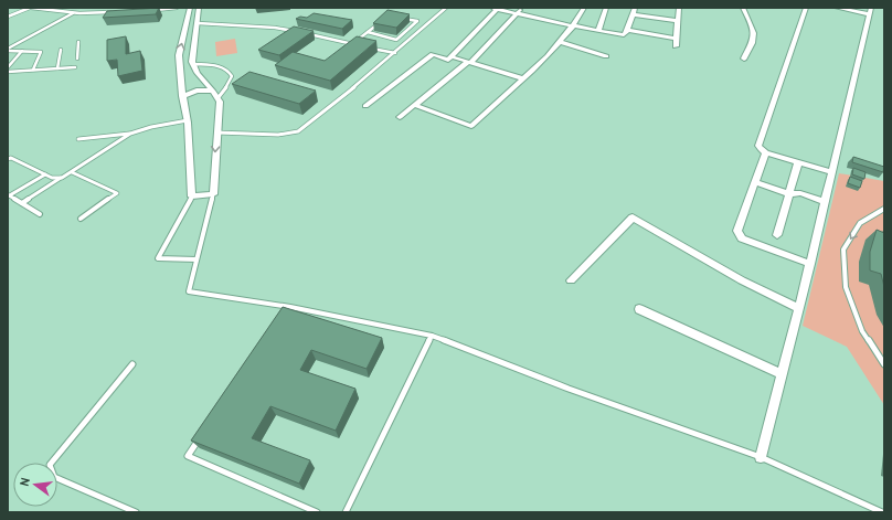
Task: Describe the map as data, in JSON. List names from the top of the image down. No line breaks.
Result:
{"north":"left"}
